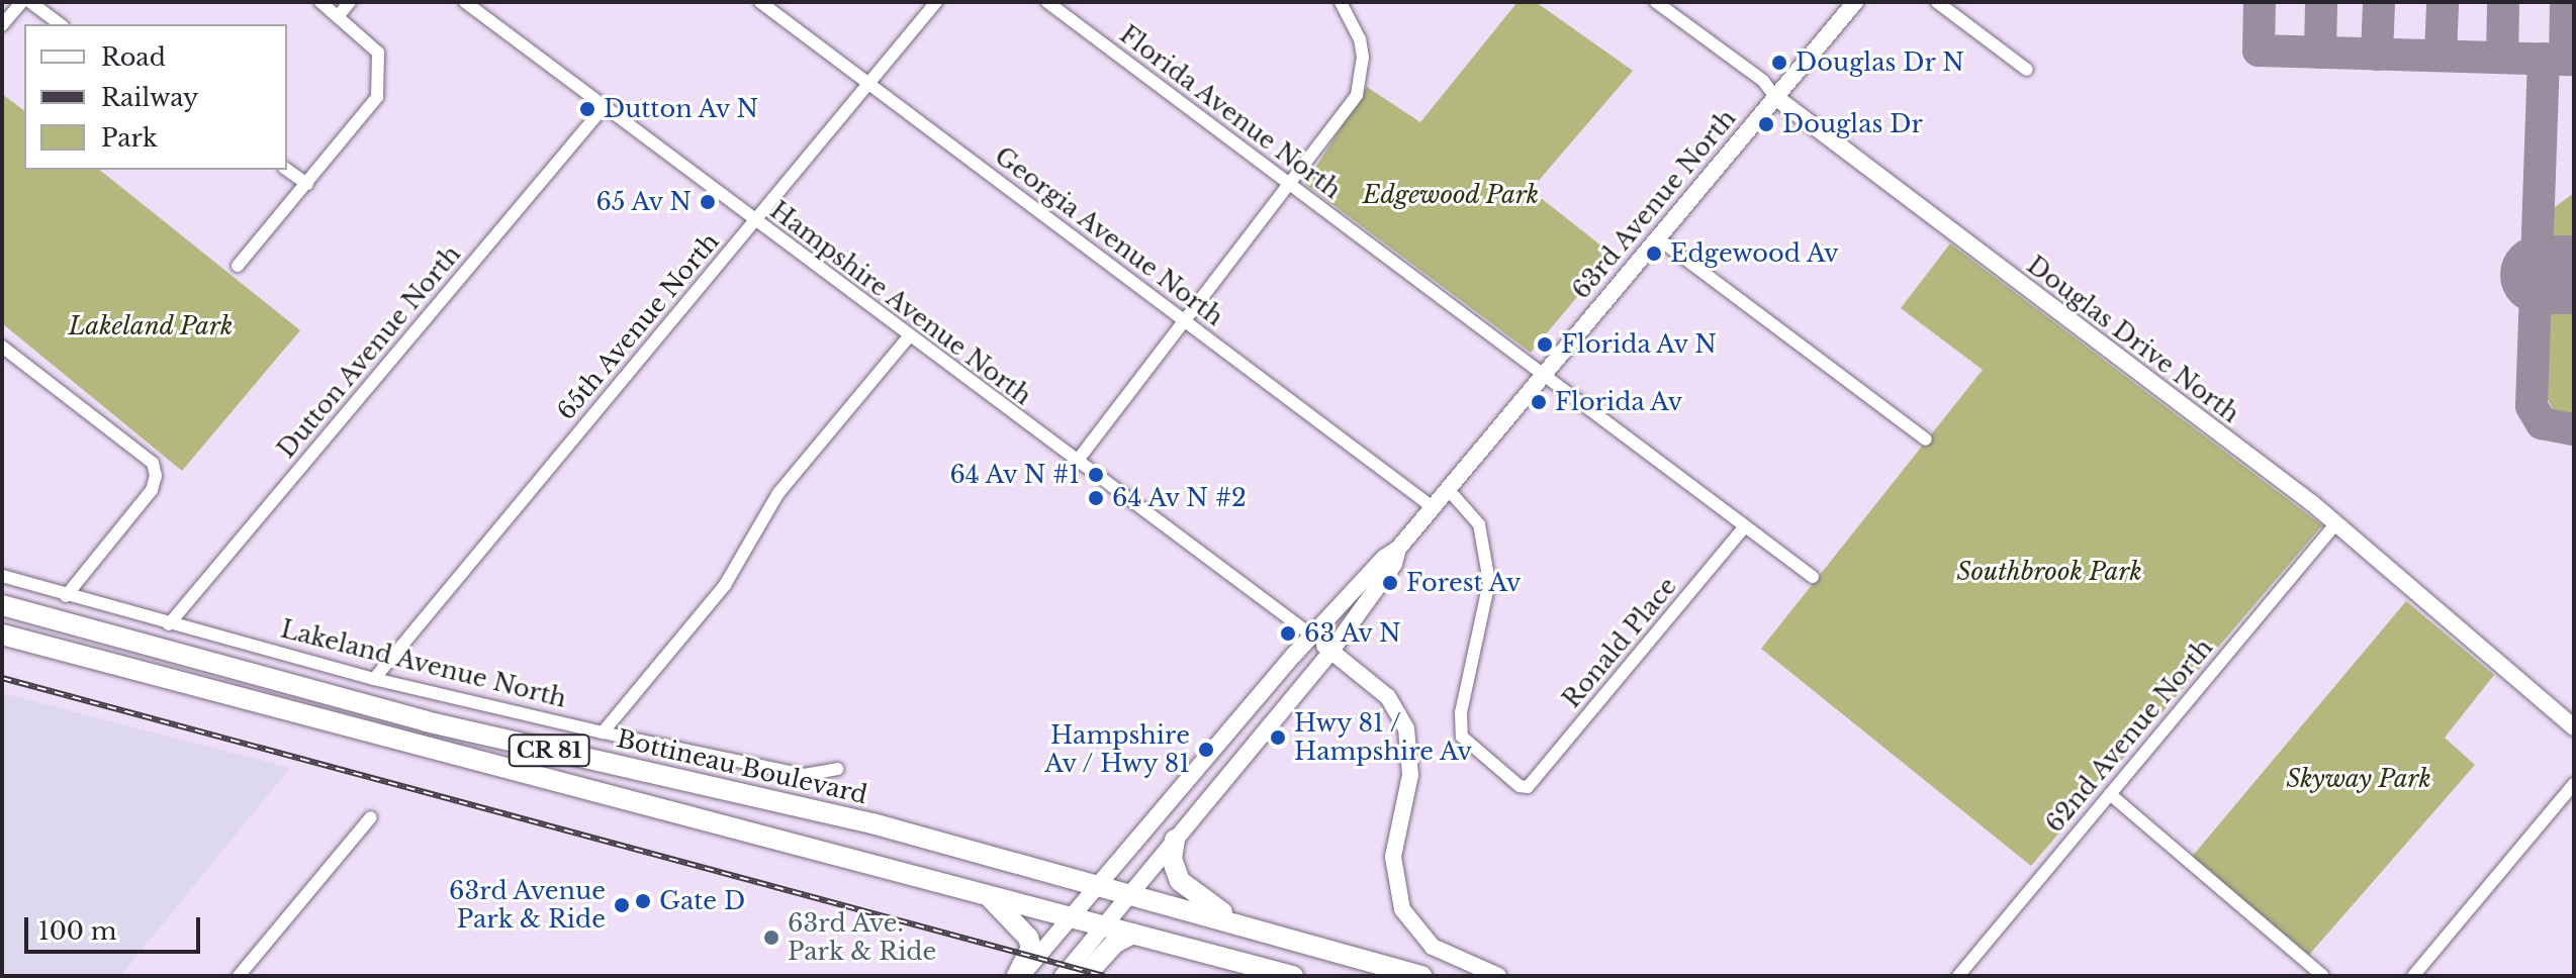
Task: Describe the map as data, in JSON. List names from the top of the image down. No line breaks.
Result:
{"streets":{"highway":["CR 81","Bottineau Boulevard"],"street":["Florida Avenue North","63rd Avenue North","Georgia Avenue North","Hampshire Avenue North","65th Avenue North","Douglas Drive North","Dutton Avenue North","Ronald Place","Lakeland Avenue North","62nd Avenue North"]},"crossings":[["Florida Avenue North","63rd Avenue North"],["Florida Avenue North","Ronald Place"],["63rd Avenue North","Georgia Avenue North"],["63rd Avenue North","Hampshire Avenue North"],["63rd Avenue North","Douglas Drive North"],["63rd Avenue North","Ronald Place"],["63rd Avenue North","CR 81"],["63rd Avenue North","Bottineau Boulevard"],["Georgia Avenue North","65th Avenue North"],["Hampshire Avenue North","65th Avenue North"],["Hampshire Avenue North","Dutton Avenue North"],["65th Avenue North","Lakeland Avenue North"],["Douglas Drive North","62nd Avenue North"],["Dutton Avenue North","Lakeland Avenue North"]],"parks":["Edgewood Park","Lakeland Park","Southbrook Park","Skyway Park"],"places":["Douglas Dr N","Dutton Av N","Douglas Dr","65 Av N","Edgewood Av","Florida Av N","Florida Av","64 Av N #1","64 Av N #2","Forest Av","63 Av N","Hwy 81 / Hampshire Av","Hampshire Av / Hwy 81","Gate D","63rd Avenue Park & Ride","63rd Ave. Park & Ride"],"legend":["Road","Railway","Park"],"scale_bar":"100 m"}
